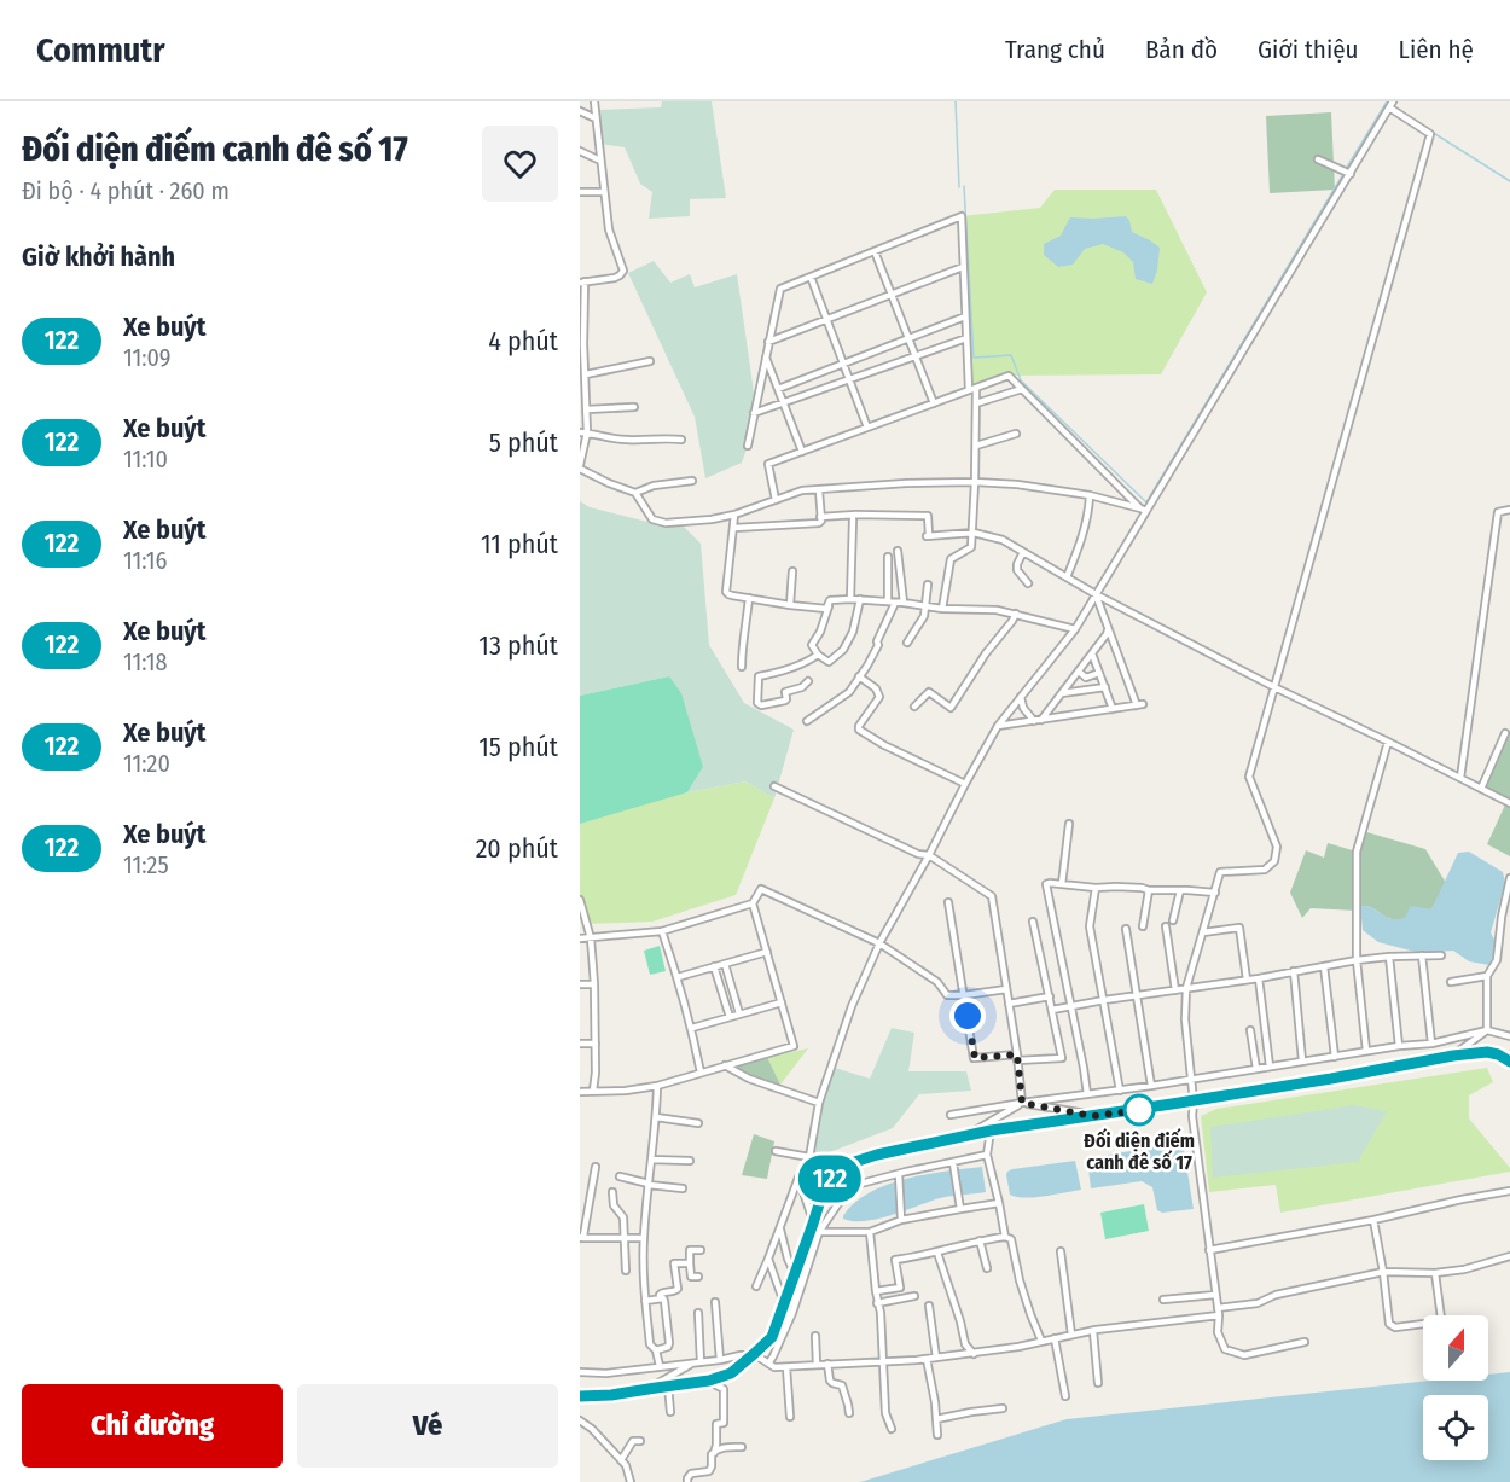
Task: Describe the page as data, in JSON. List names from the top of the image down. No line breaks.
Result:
{"places":["Đối diện điếm canh đê số 17"],"lines":["bus line 122"],"north":"top","page":{"header":"Commutr","nav":["Trang chủ","Bản đồ","Giới thiệu","Liên hệ"],"heading":[["Đối diện điếm canh đê số 17","Đi bộ · 4 phút · 260 m"],"Giờ khởi hành"],"on_map":"122","list":[{"mark":"122","name":"Xe buýt","note":"11:09","value":"4 phút"},{"mark":"122","name":"Xe buýt","note":"11:10","value":"5 phút"},{"mark":"122","name":"Xe buýt","note":"11:16","value":"11 phút"},{"mark":"122","name":"Xe buýt","note":"11:18","value":"13 phút"},{"mark":"122","name":"Xe buýt","note":"11:20","value":"15 phút"},{"mark":"122","name":"Xe buýt","note":"11:25","value":"20 phút"}],"buttons":["Chỉ đường","Vé"]}}
